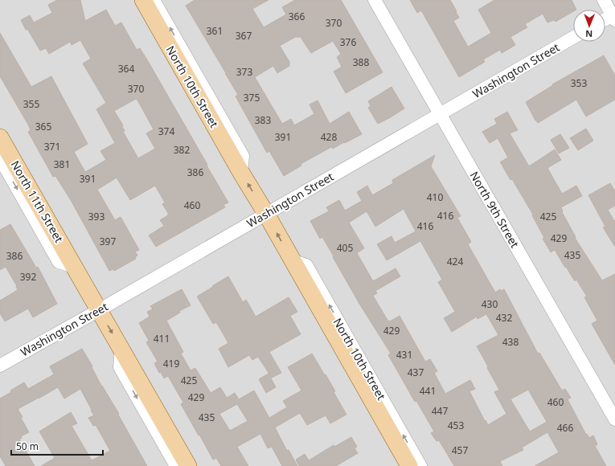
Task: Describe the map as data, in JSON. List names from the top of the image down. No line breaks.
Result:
{"streets":{"main road":["North 10th Street","North 11th Street"],"street":["Washington Street","North 9th Street"]},"crossings":[["Washington Street","North 10th Street"],["Washington Street","North 11th Street"],["Washington Street","North 9th Street"]],"house_numbers":["366","370","361","367","376","388","364","373","353","370","375","355","383","365","374","391","428","371","382","381","386","391","410","460","416","393","425","416","429","397","405","435","386","424","392","430","432","429","411","438","431","419","437","425","441","429","460","447","435","453","466","457"],"scale_bar":"50 m","north":"bottom"}
